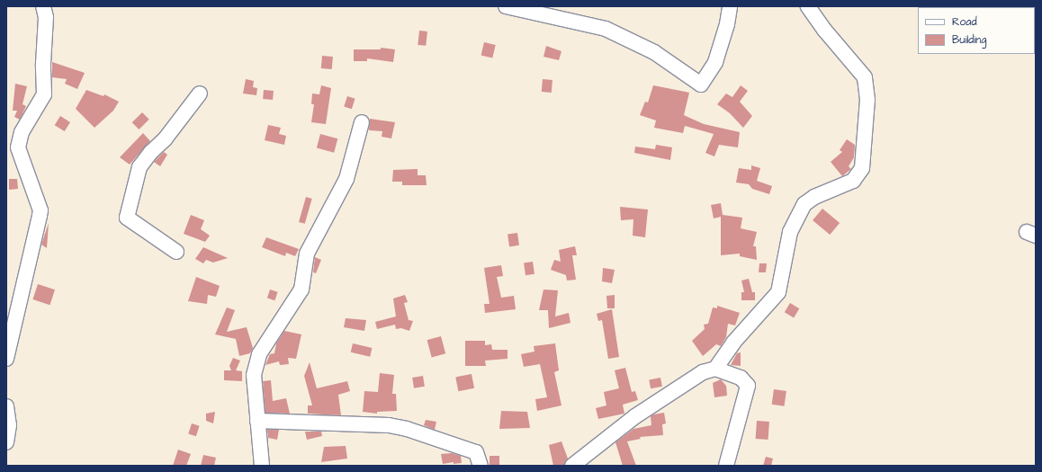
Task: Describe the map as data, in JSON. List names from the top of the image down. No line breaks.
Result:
{"legend":["Road","Building"]}
